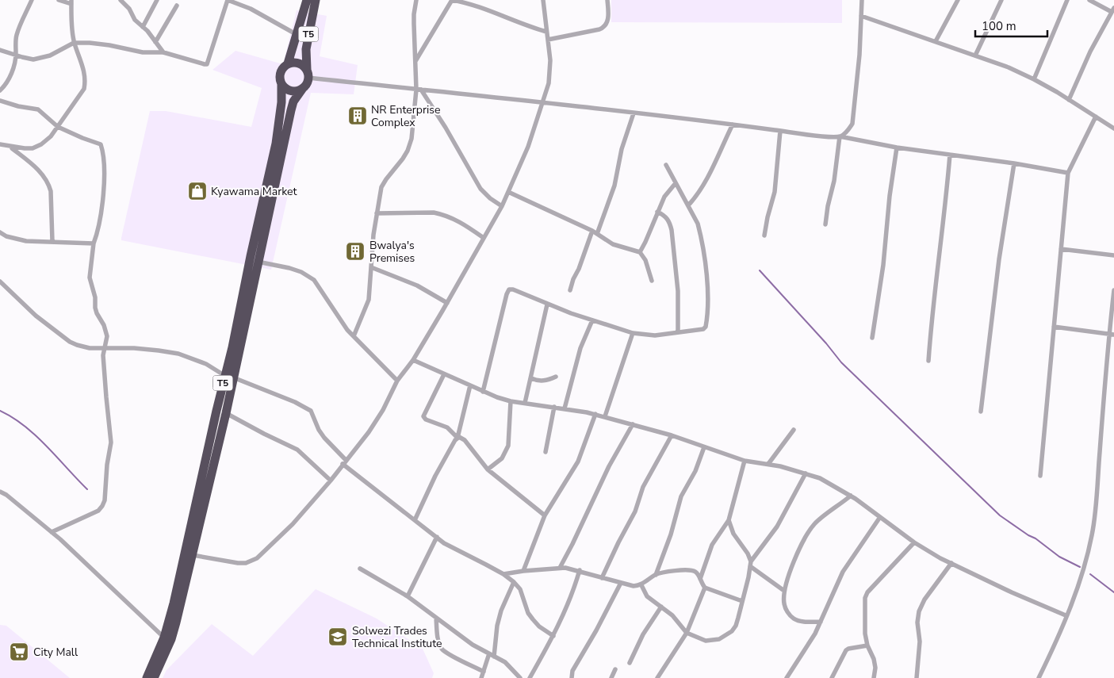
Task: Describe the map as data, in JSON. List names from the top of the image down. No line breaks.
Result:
{"streets":{"highway":["T5"]},"places":{"building":["NR Enterprise Complex","Bwalya's Premises"],"shop":["Kyawama Market"],"school or university":["Solwezi Trades Technical Institute"],"supermarket":["City Mall"]},"scale_bar":"100 m"}
